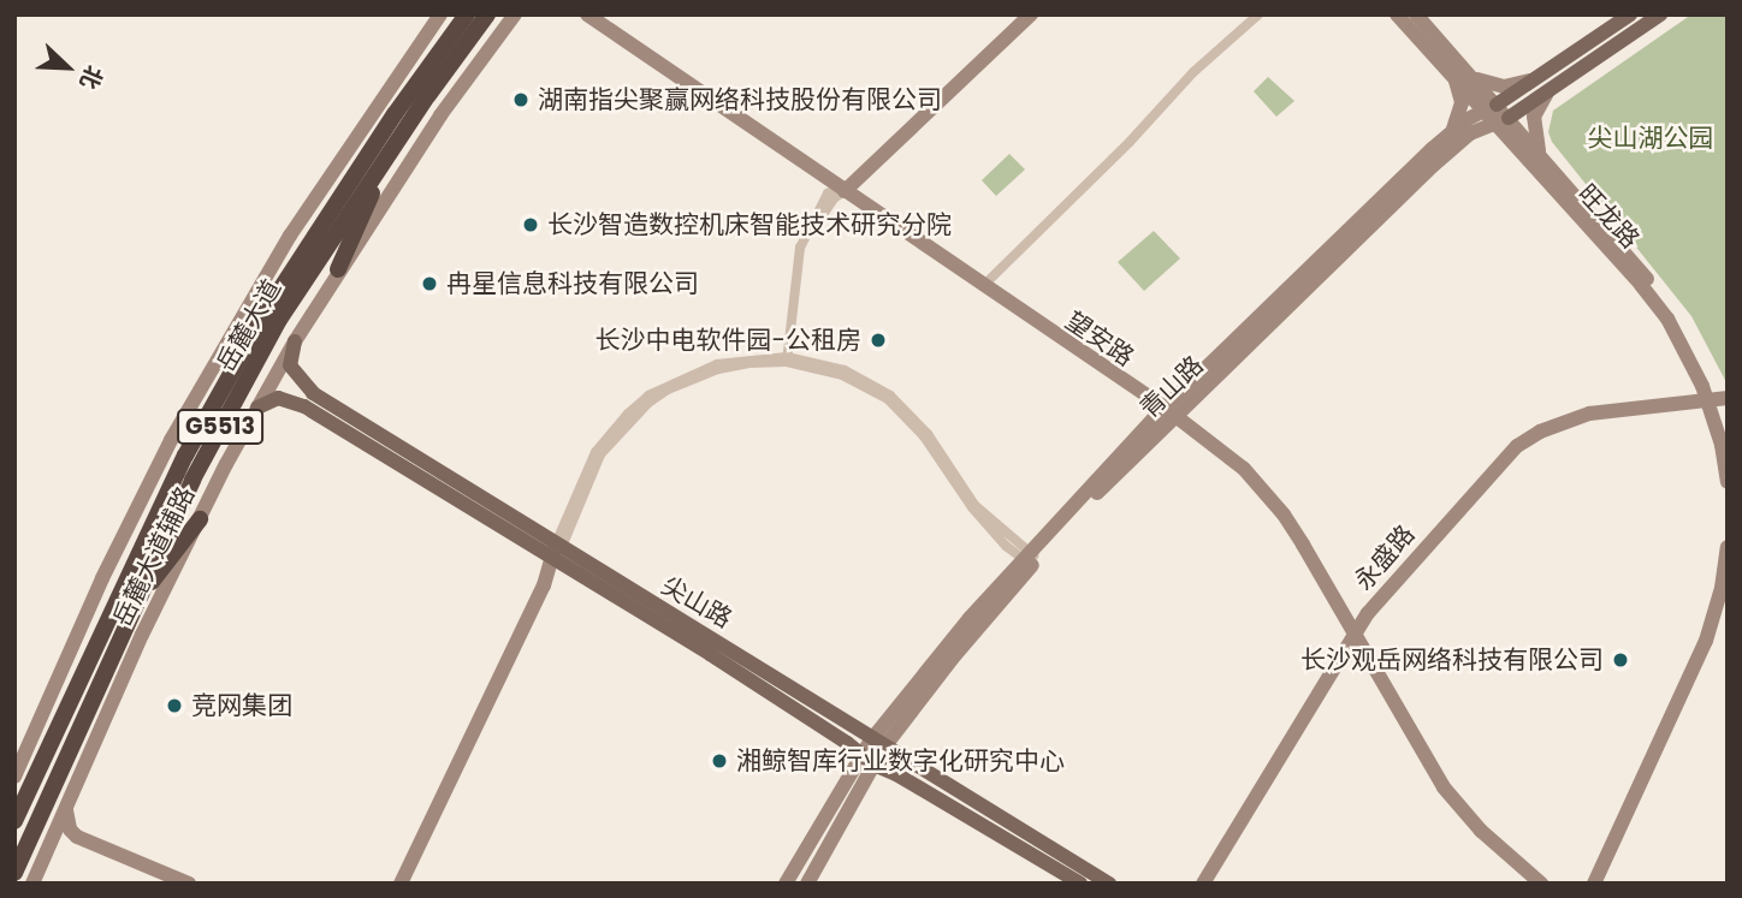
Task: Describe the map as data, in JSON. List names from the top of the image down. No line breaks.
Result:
{"streets":{"highway":["岳麓大道","G5513"],"main road":["旺龙路","望安路","青山路","岳麓大道辅路","永盛路","尖山路"]},"crossings":[["旺龙路","青山路"],["旺龙路","永盛路"],["望安路","青山路"],["望安路","永盛路"],["青山路","尖山路"],["岳麓大道辅路","尖山路"]],"parks":["尖山湖公园"],"places":["湖南指尖聚赢网络科技股份有限公司","长沙智造数控机床智能技术研究分院","冉星信息科技有限公司","长沙中电软件园-公租房","长沙观岳网络科技有限公司","竞网集团","湘鲸智库行业数字化研究中心"],"north":"bottom right"}
